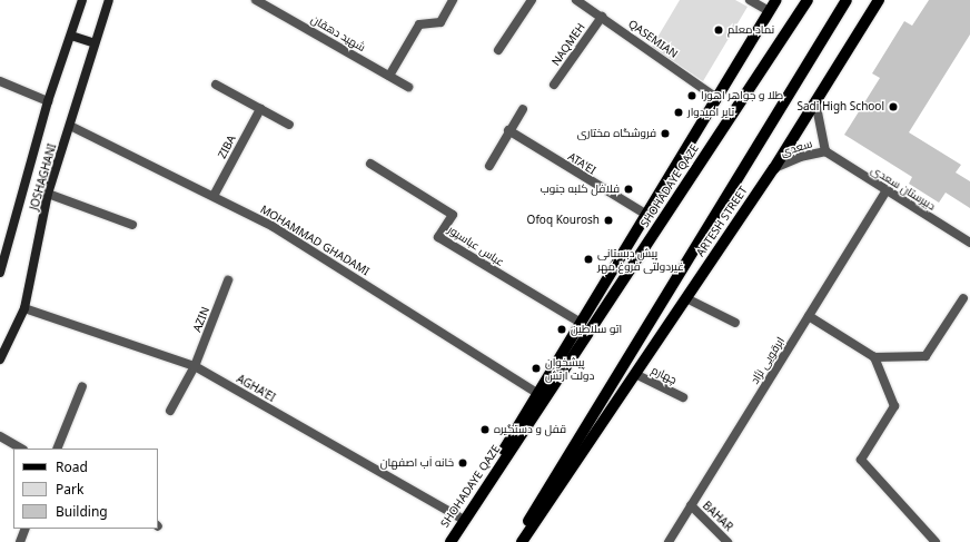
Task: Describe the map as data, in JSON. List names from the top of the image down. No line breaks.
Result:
{"streets":{"main road":["SHOHADAYE QAZE","ARTESH STREET"],"street":["شهید دهقان","QASEMIAN","NAQMEH","ZIBA","سعدی","ATA'EI","JOSHAGHANI","دبیرستان سعدی","MOHAMMAD GHADAMI","عباس عباسپور","AZIN","ابرقویی نژاد","چهارم","AGHA'EI","BAHAR"]},"crossings":[["QASEMIAN","NAQMEH"],["ZIBA","MOHAMMAD GHADAMI"],["سعدی","دبیرستان سعدی"],["سعدی","ARTESH STREET"],["JOSHAGHANI","MOHAMMAD GHADAMI"],["JOSHAGHANI","AGHA'EI"],["دبیرستان سعدی","ابرقویی نژاد"],["ARTESH STREET","چهارم"],["AZIN","AGHA'EI"],["ابرقویی نژاد","BAHAR"]],"places":["نماد معلم","طلا و جواهر اهورا","Sadi High School","تایر امیدوار","فروشگاه مختاری","فلافل کلبه جنوب","Ofoq Kourosh","پیش دبستانی غیردولتی فروغ مهر","اتو سلاطین","پیشخوان دولت ارتش","قفل و دستگیره","خانه آب اصفهان"],"legend":["Road","Park","Building"]}
